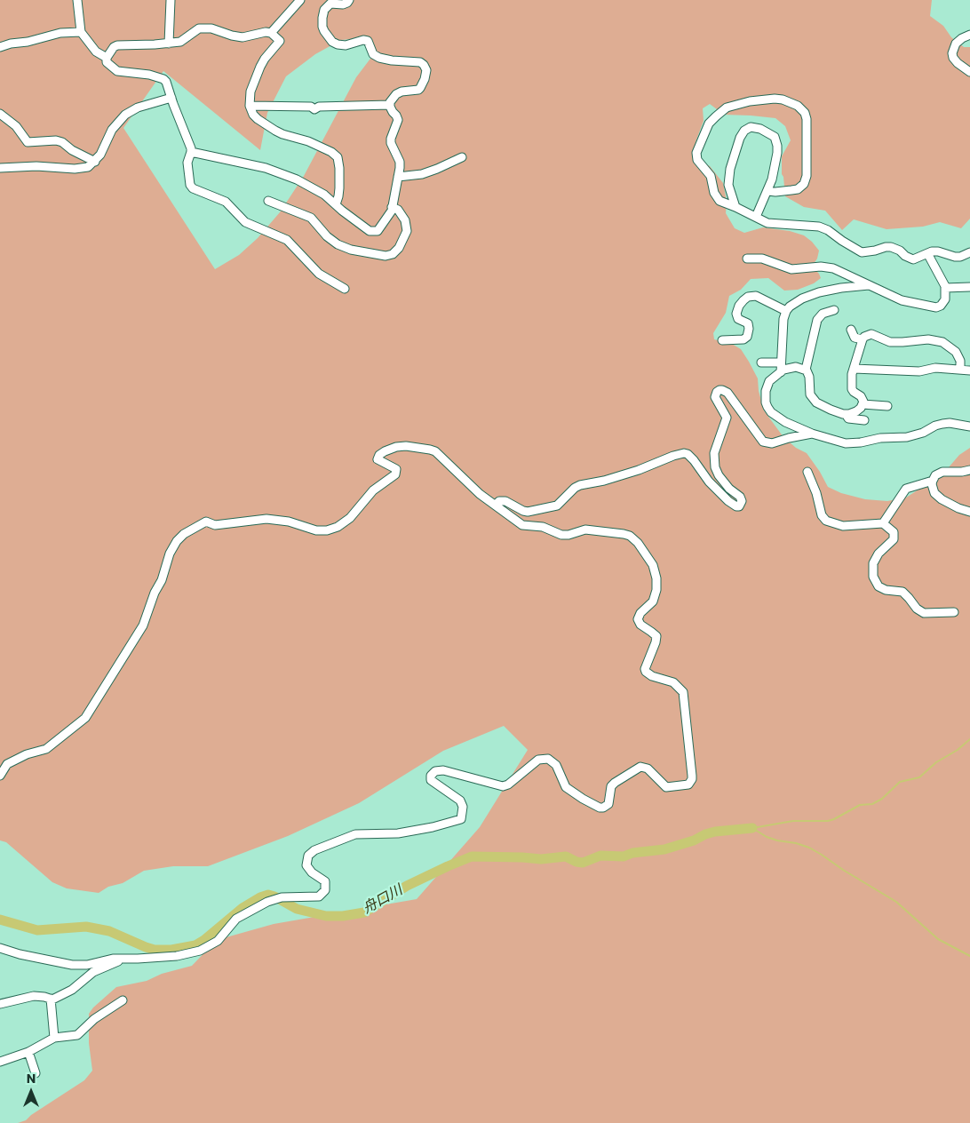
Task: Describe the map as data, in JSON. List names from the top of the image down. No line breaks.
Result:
{"water":["舟口川"],"north":"top"}
